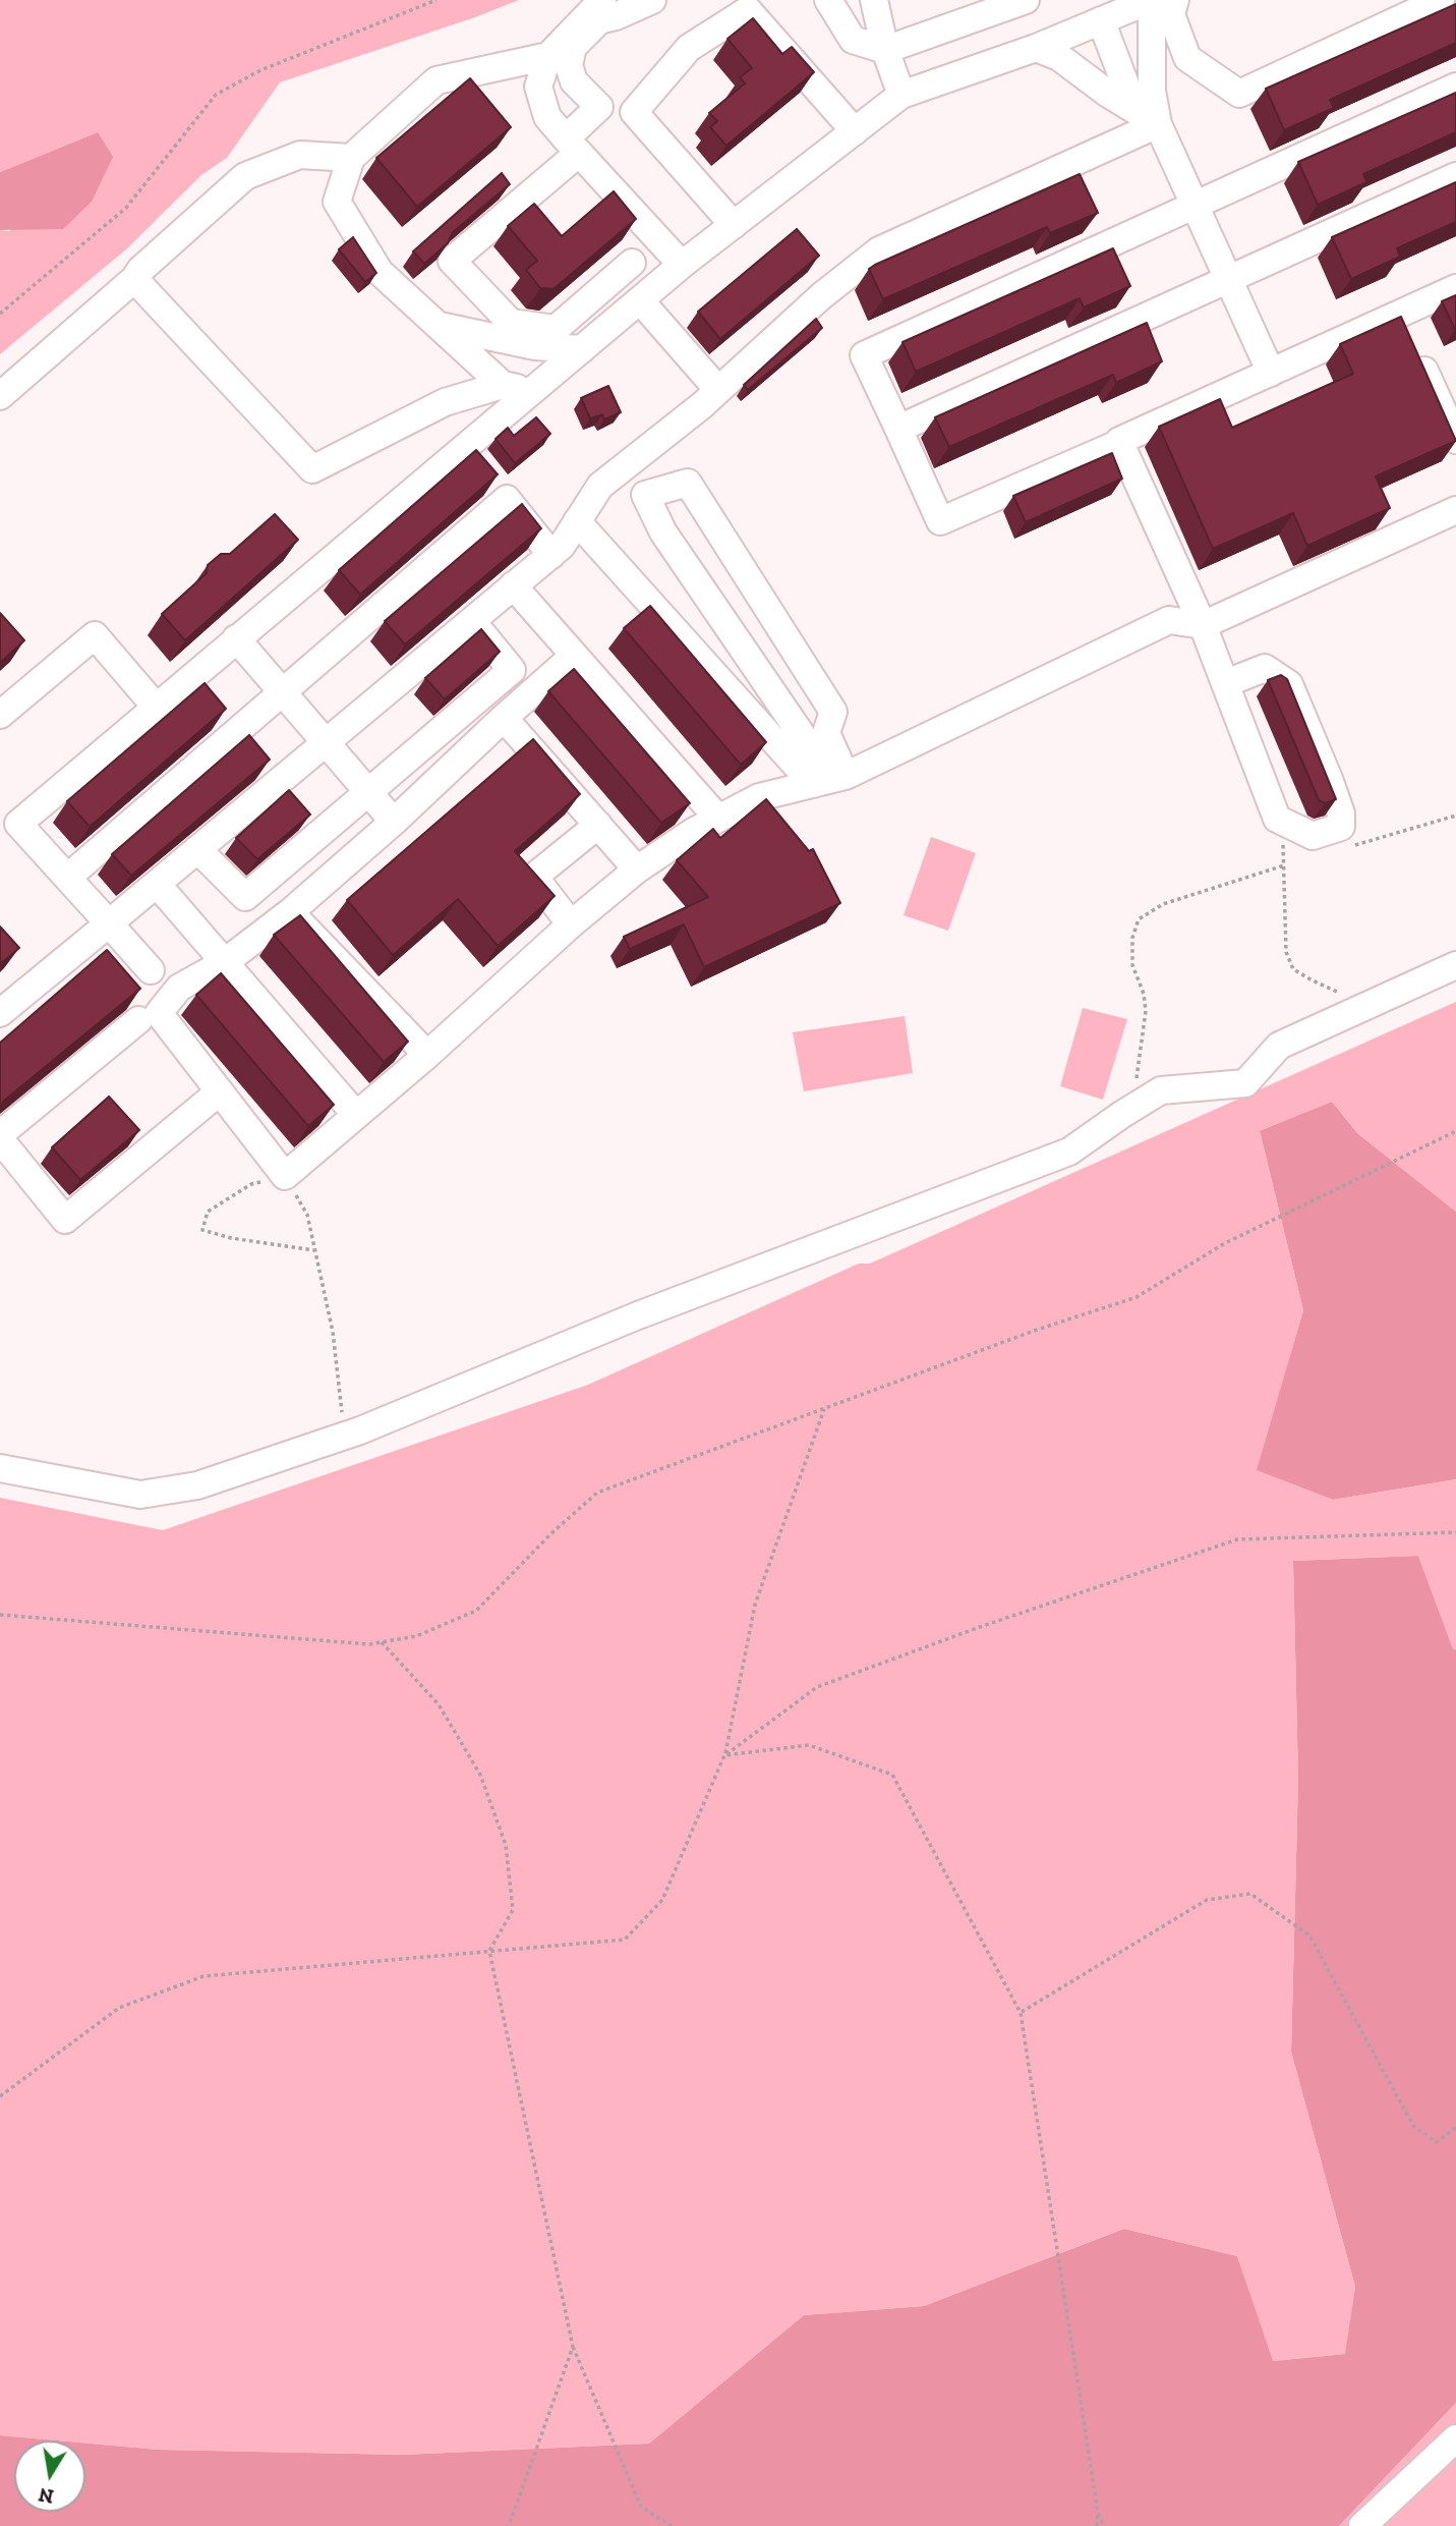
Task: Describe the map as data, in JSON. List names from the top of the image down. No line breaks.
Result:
{"north":"bottom"}
